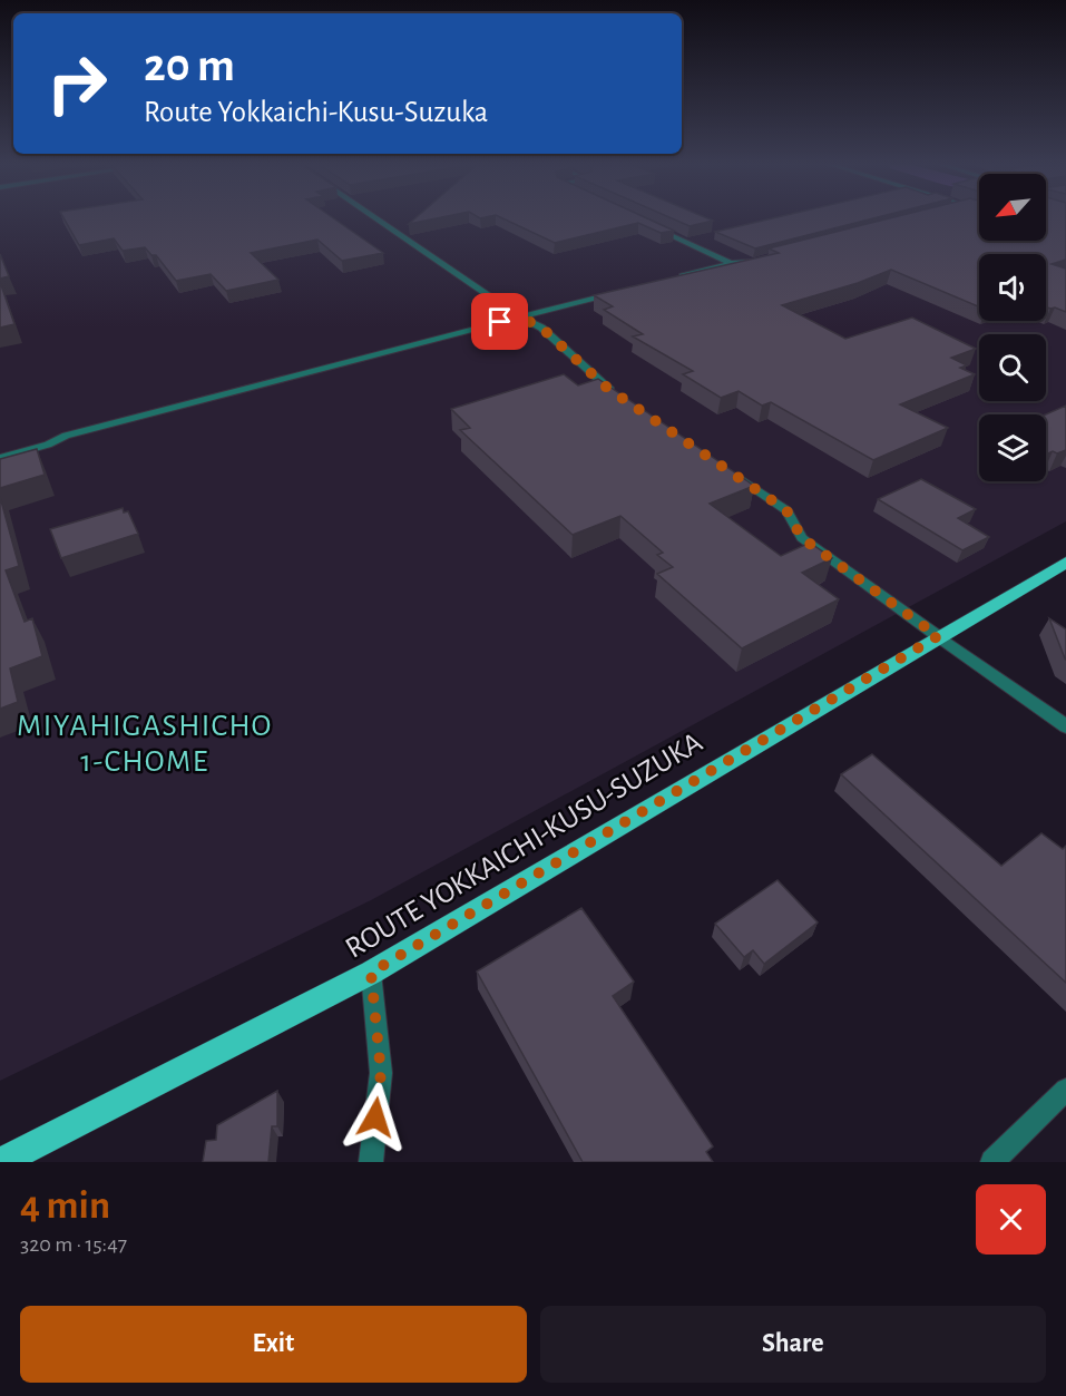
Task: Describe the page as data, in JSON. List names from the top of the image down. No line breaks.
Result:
{"streets":{"main road":["ROUTE YOKKAICHI-KUSU-SUZUKA"]},"districts":["MIYAHIGASHICHO 1-CHOME"],"north":"bottom left","page":{"turn":["20 m","Route Yokkaichi-Kusu-Suzuka"],"heading":["4 min","320 m · 15:47"],"buttons":["Exit","Share"]}}
